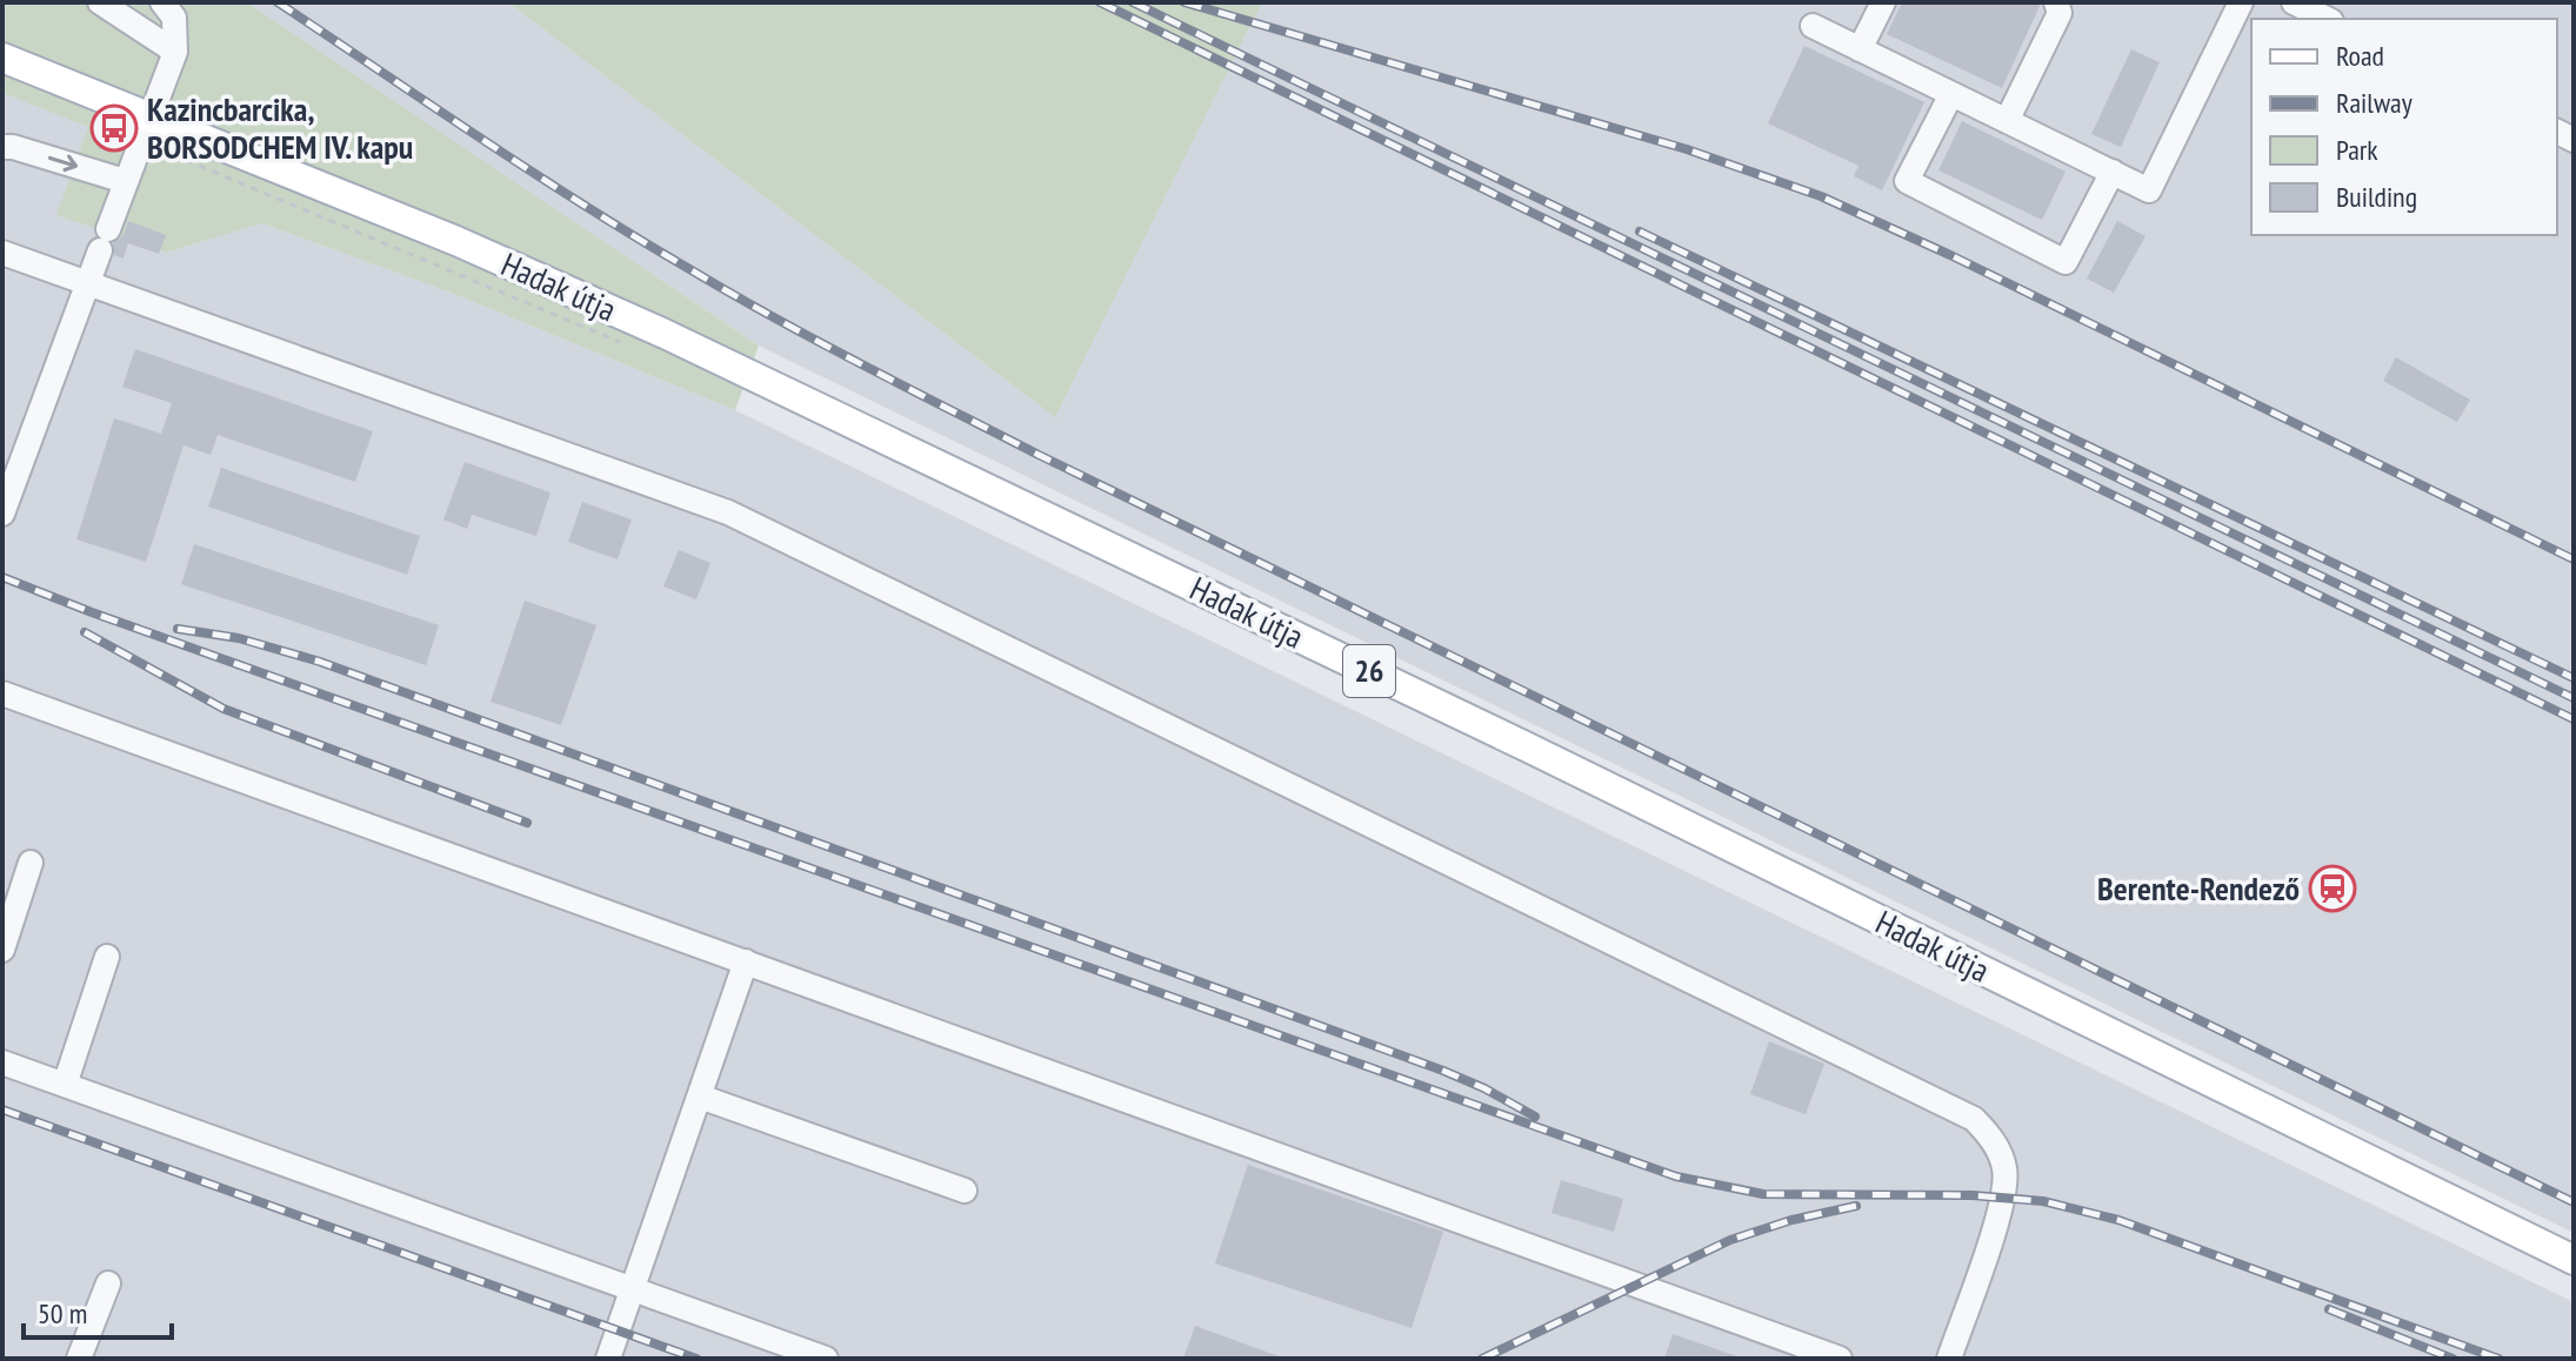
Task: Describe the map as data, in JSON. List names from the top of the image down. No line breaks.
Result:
{"streets":{"main road":["Hadak útja","26"]},"places":{"bus stop":["Kazincbarcika, BORSODCHEM IV. kapu"],"station":["Berente-Rendező"]},"legend":["Road","Railway","Park","Building"],"scale_bar":"50 m"}
